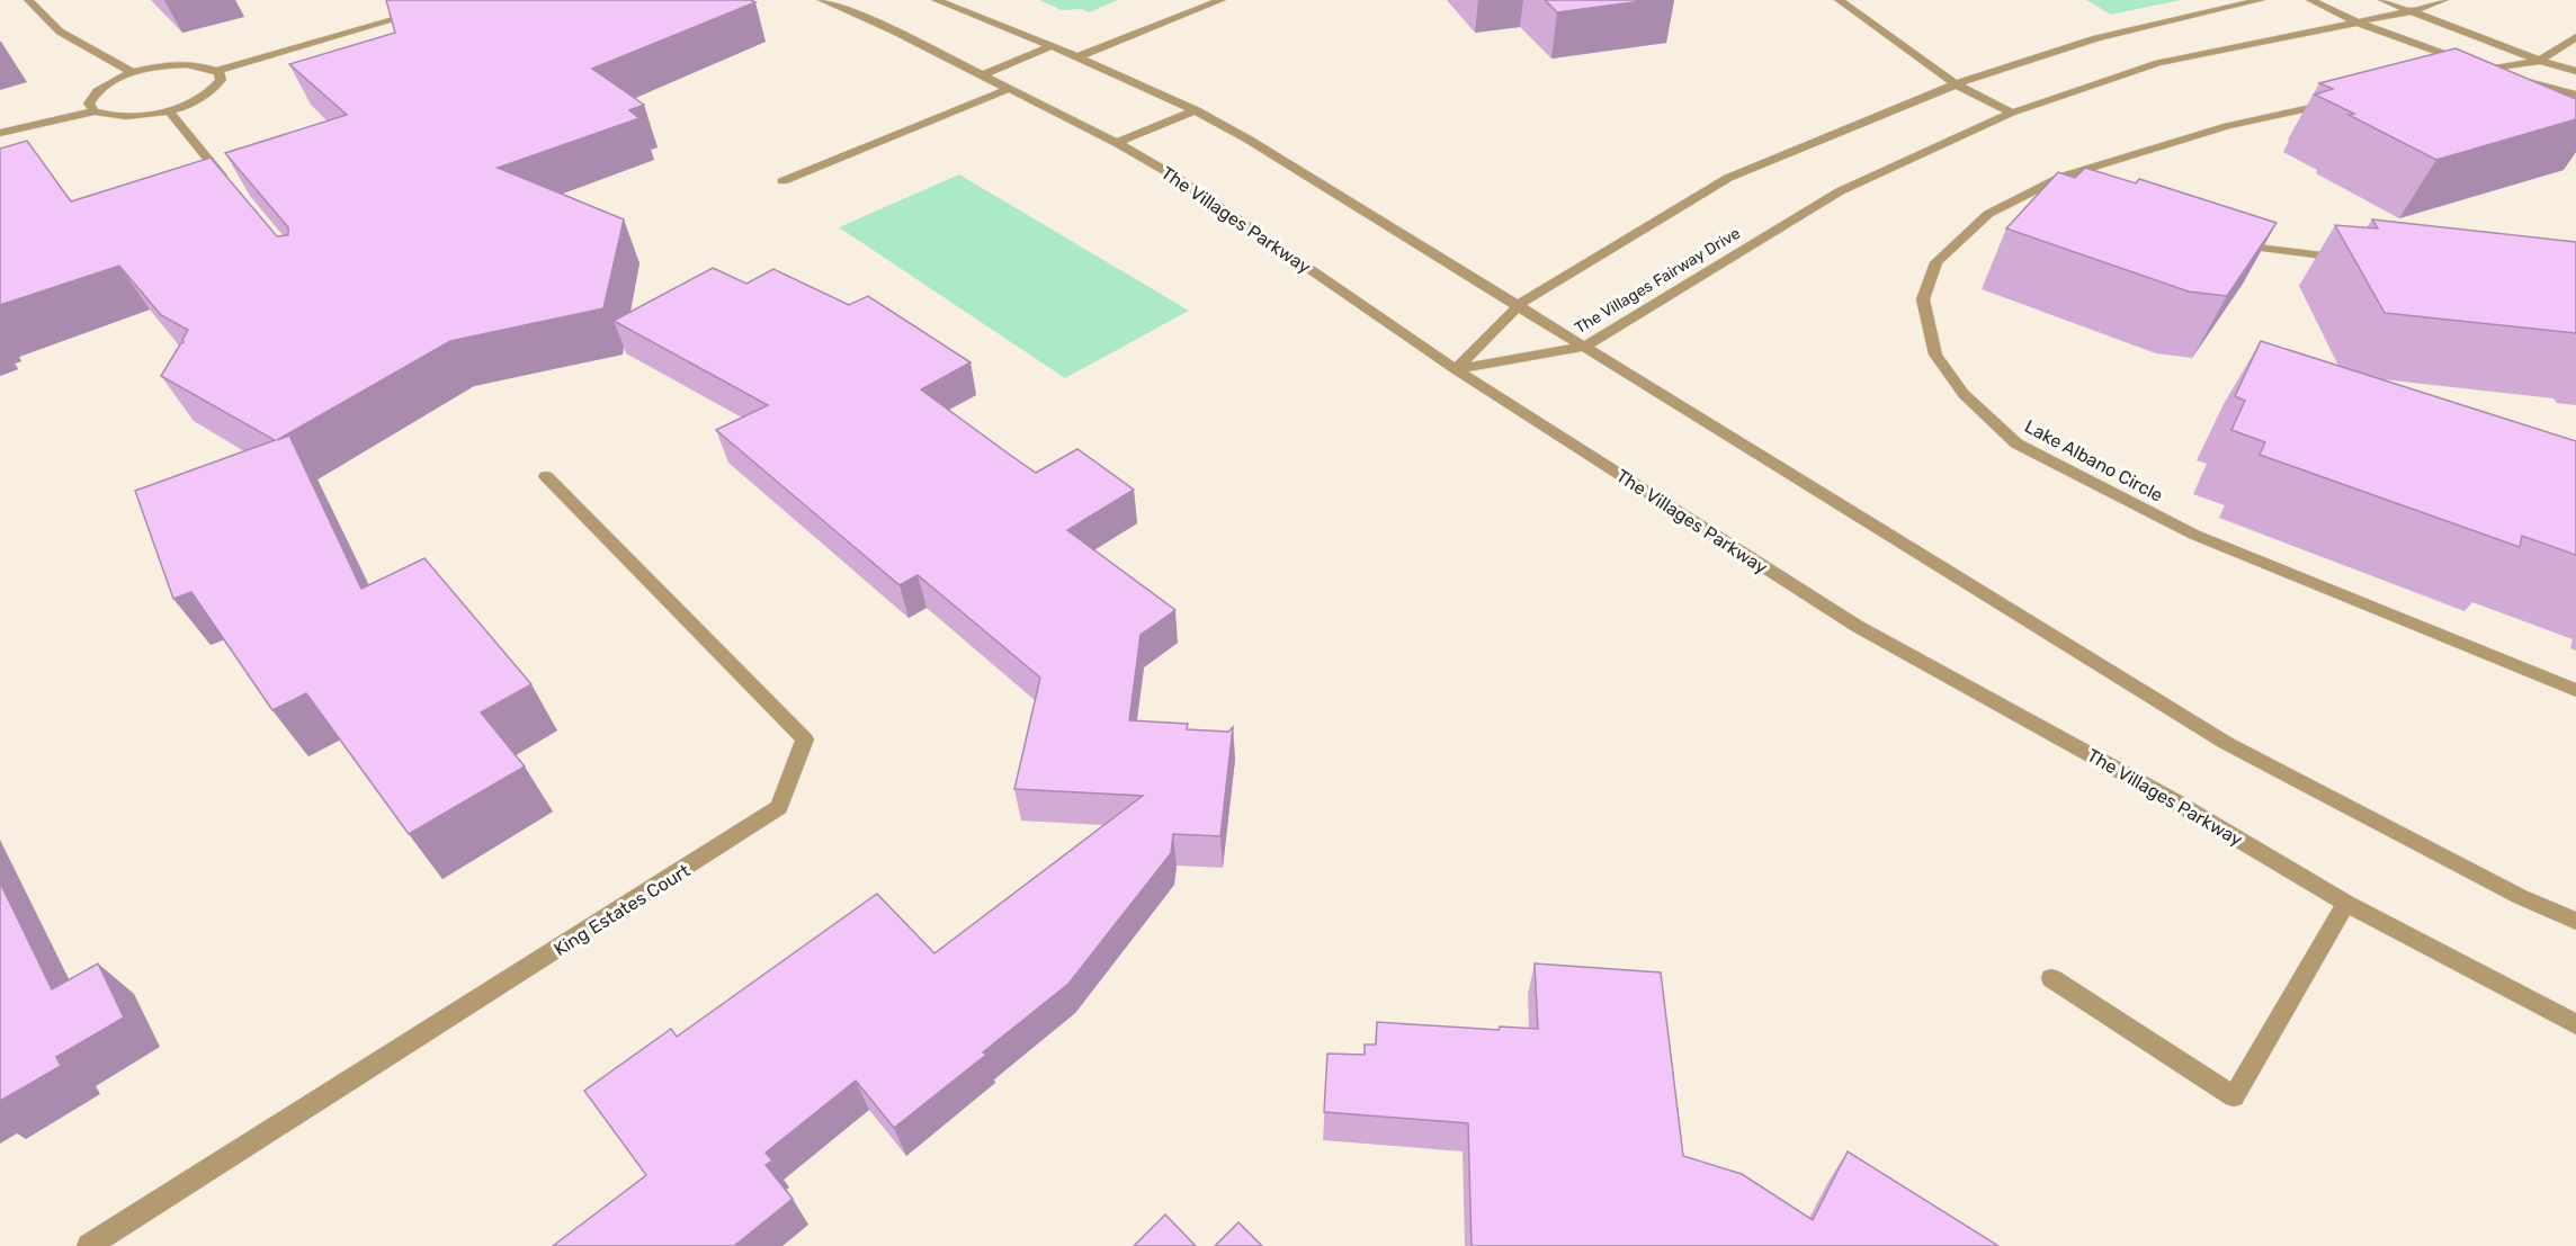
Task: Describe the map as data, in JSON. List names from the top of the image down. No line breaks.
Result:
{"streets":{"street":["The Villages Parkway","The Villages Fairway Drive","Lake Albano Circle","King Estates Court"]},"crossings":[["The Villages Parkway","The Villages Fairway Drive"]]}
